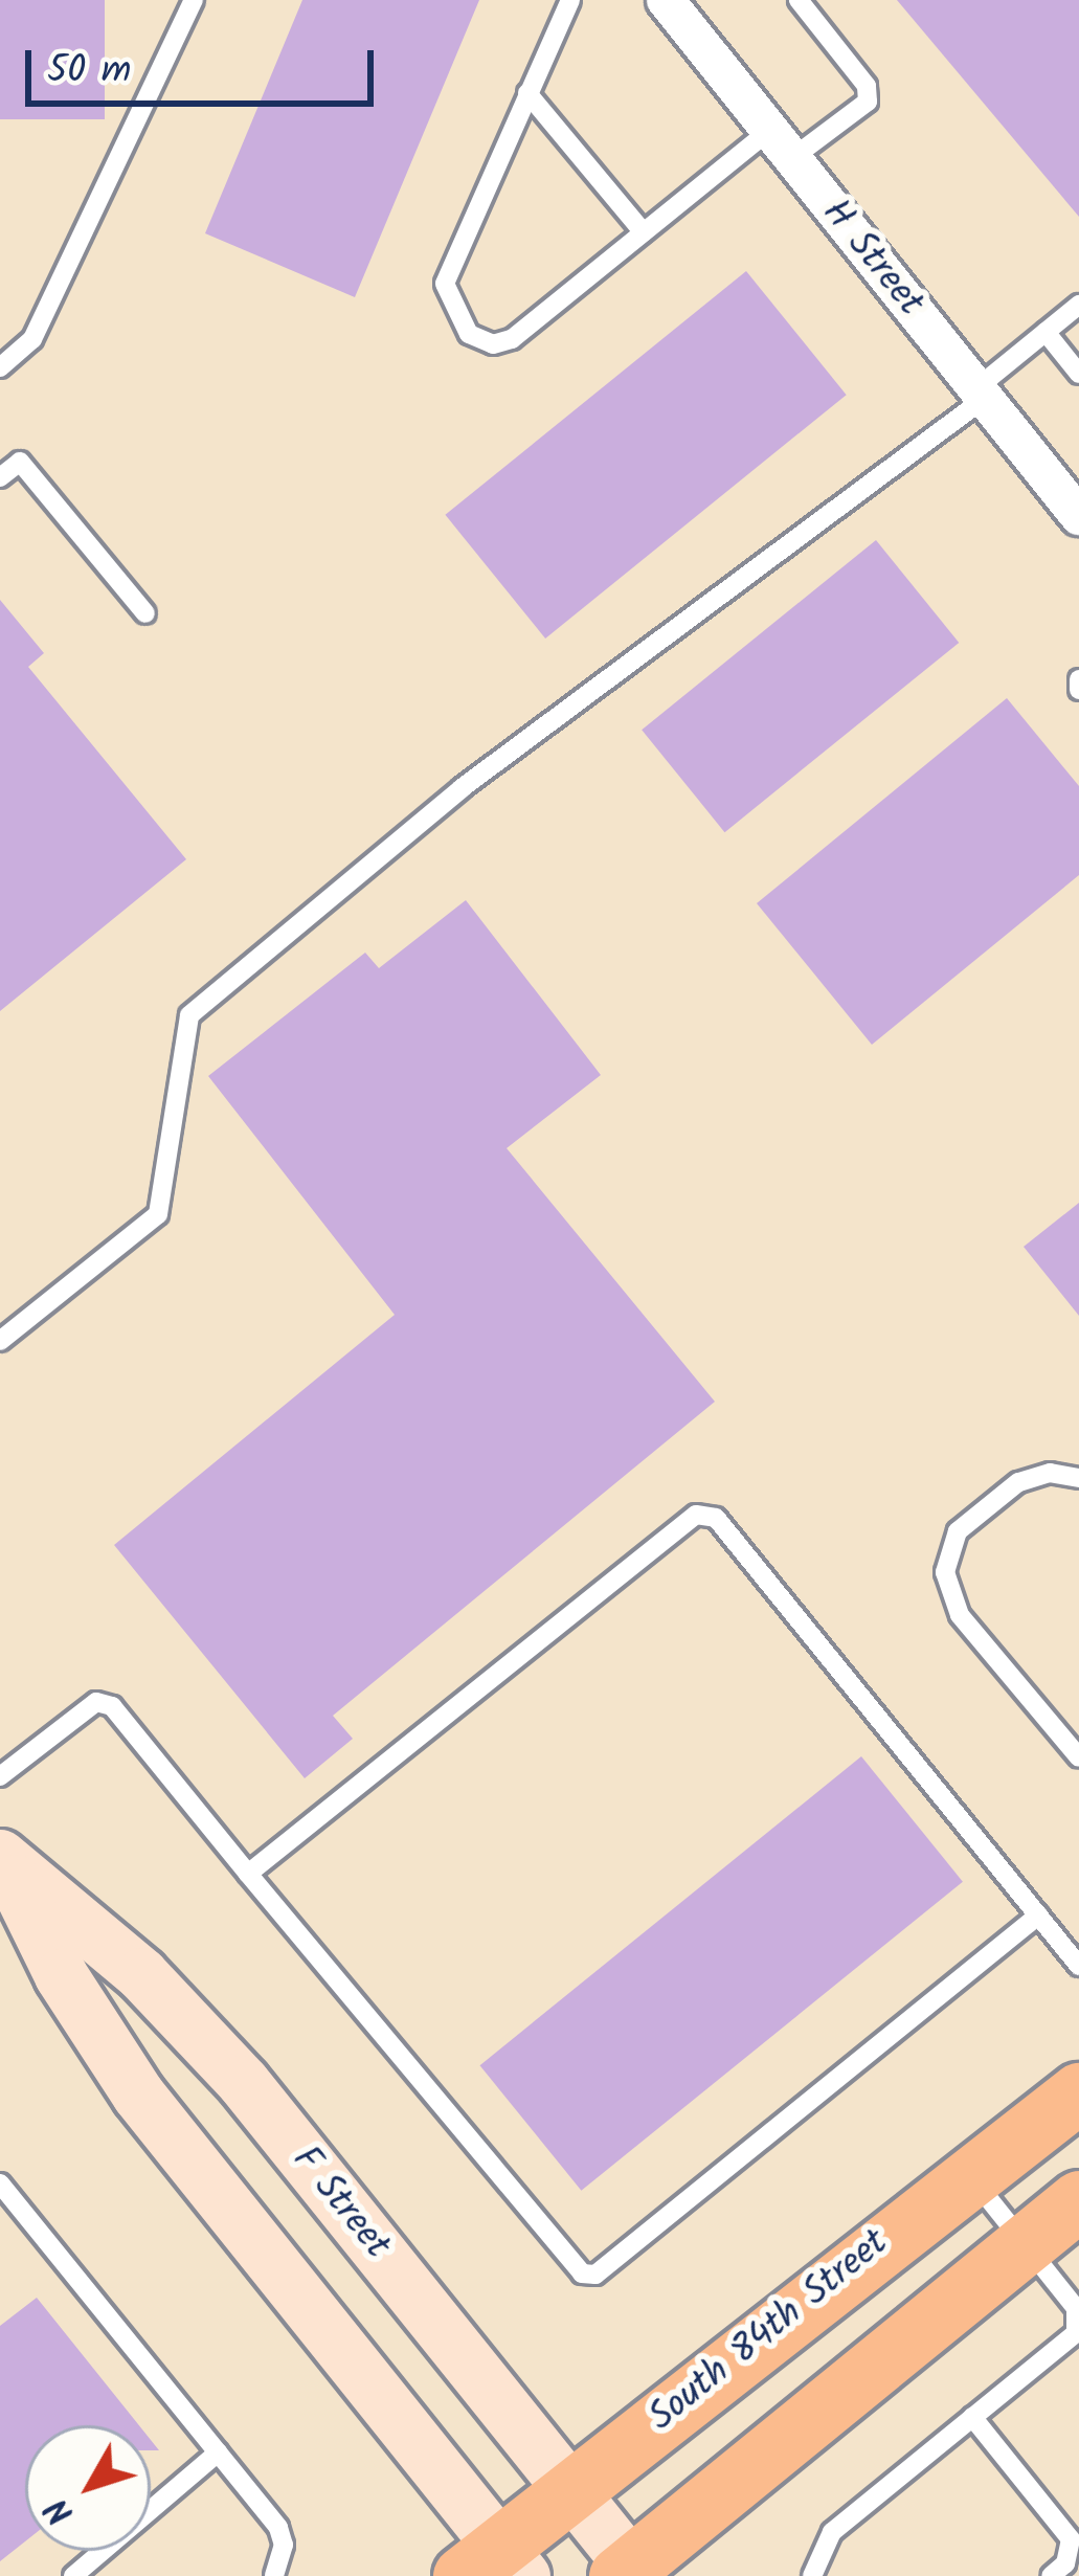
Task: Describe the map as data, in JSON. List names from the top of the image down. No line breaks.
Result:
{"streets":{"main road":["South 84th Street"],"street":["H Street","F Street"]},"crossings":[["F Street","South 84th Street"]],"scale_bar":"50 m","north":"bottom left"}
